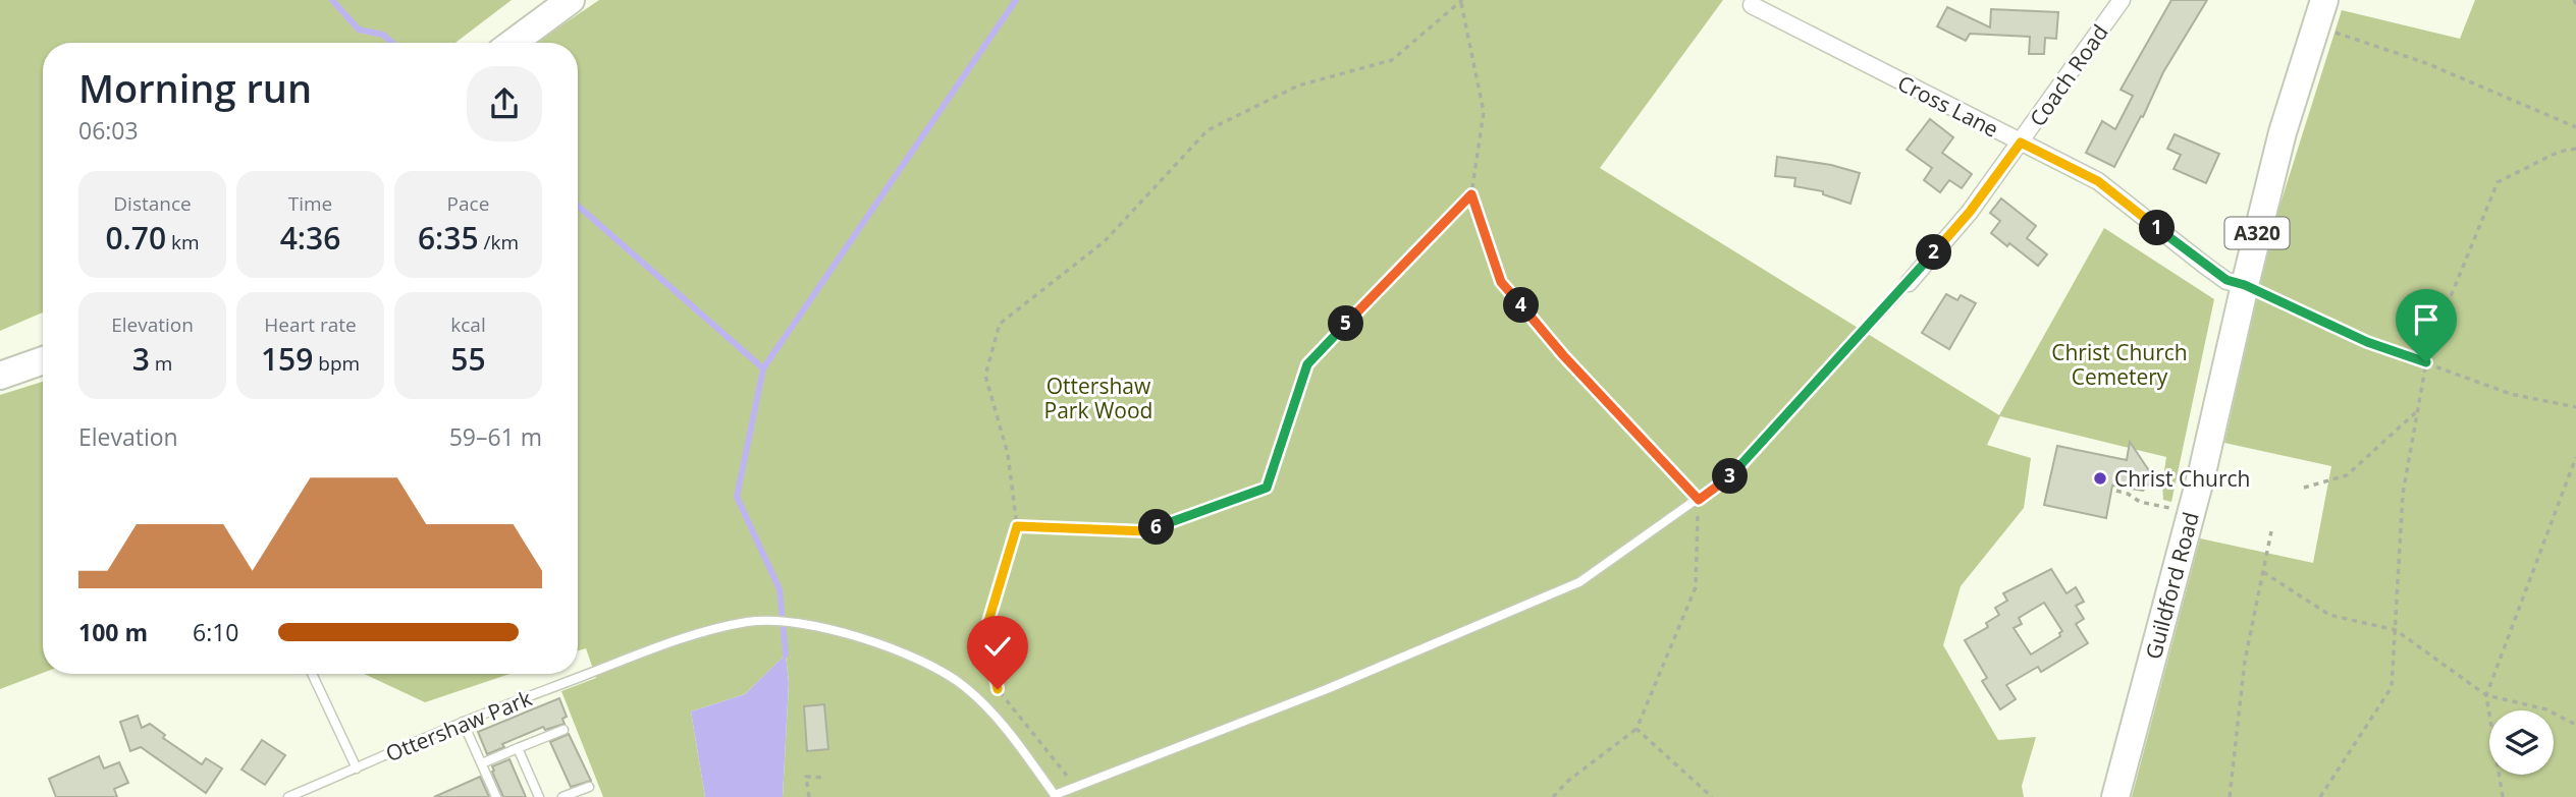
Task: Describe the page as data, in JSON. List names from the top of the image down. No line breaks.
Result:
{"streets":{"main road":["A320","Guildford Road"],"street":["Coach Road","Cross Lane"],"lane":["Ottershaw Park"]},"crossings":[["Coach Road","Cross Lane"],["Cross Lane","Guildford Road"]],"parks":["Christ Church Cemetery","Ottershaw Park Wood"],"places":["Christ Church"],"page":{"heading":["Morning run","06:03"],"stats":[["Distance","0.70 km"],["Time","4:36"],["Pace","6:35 /km"],["Elevation","3 m"],["Heart rate","159 bpm"],["kcal","55"]],"pins":["1","2","4","5","3","6"],"chart":["Elevation","59–61 m"],"list":[{"name":"100 m","note":"6:10"}]}}
